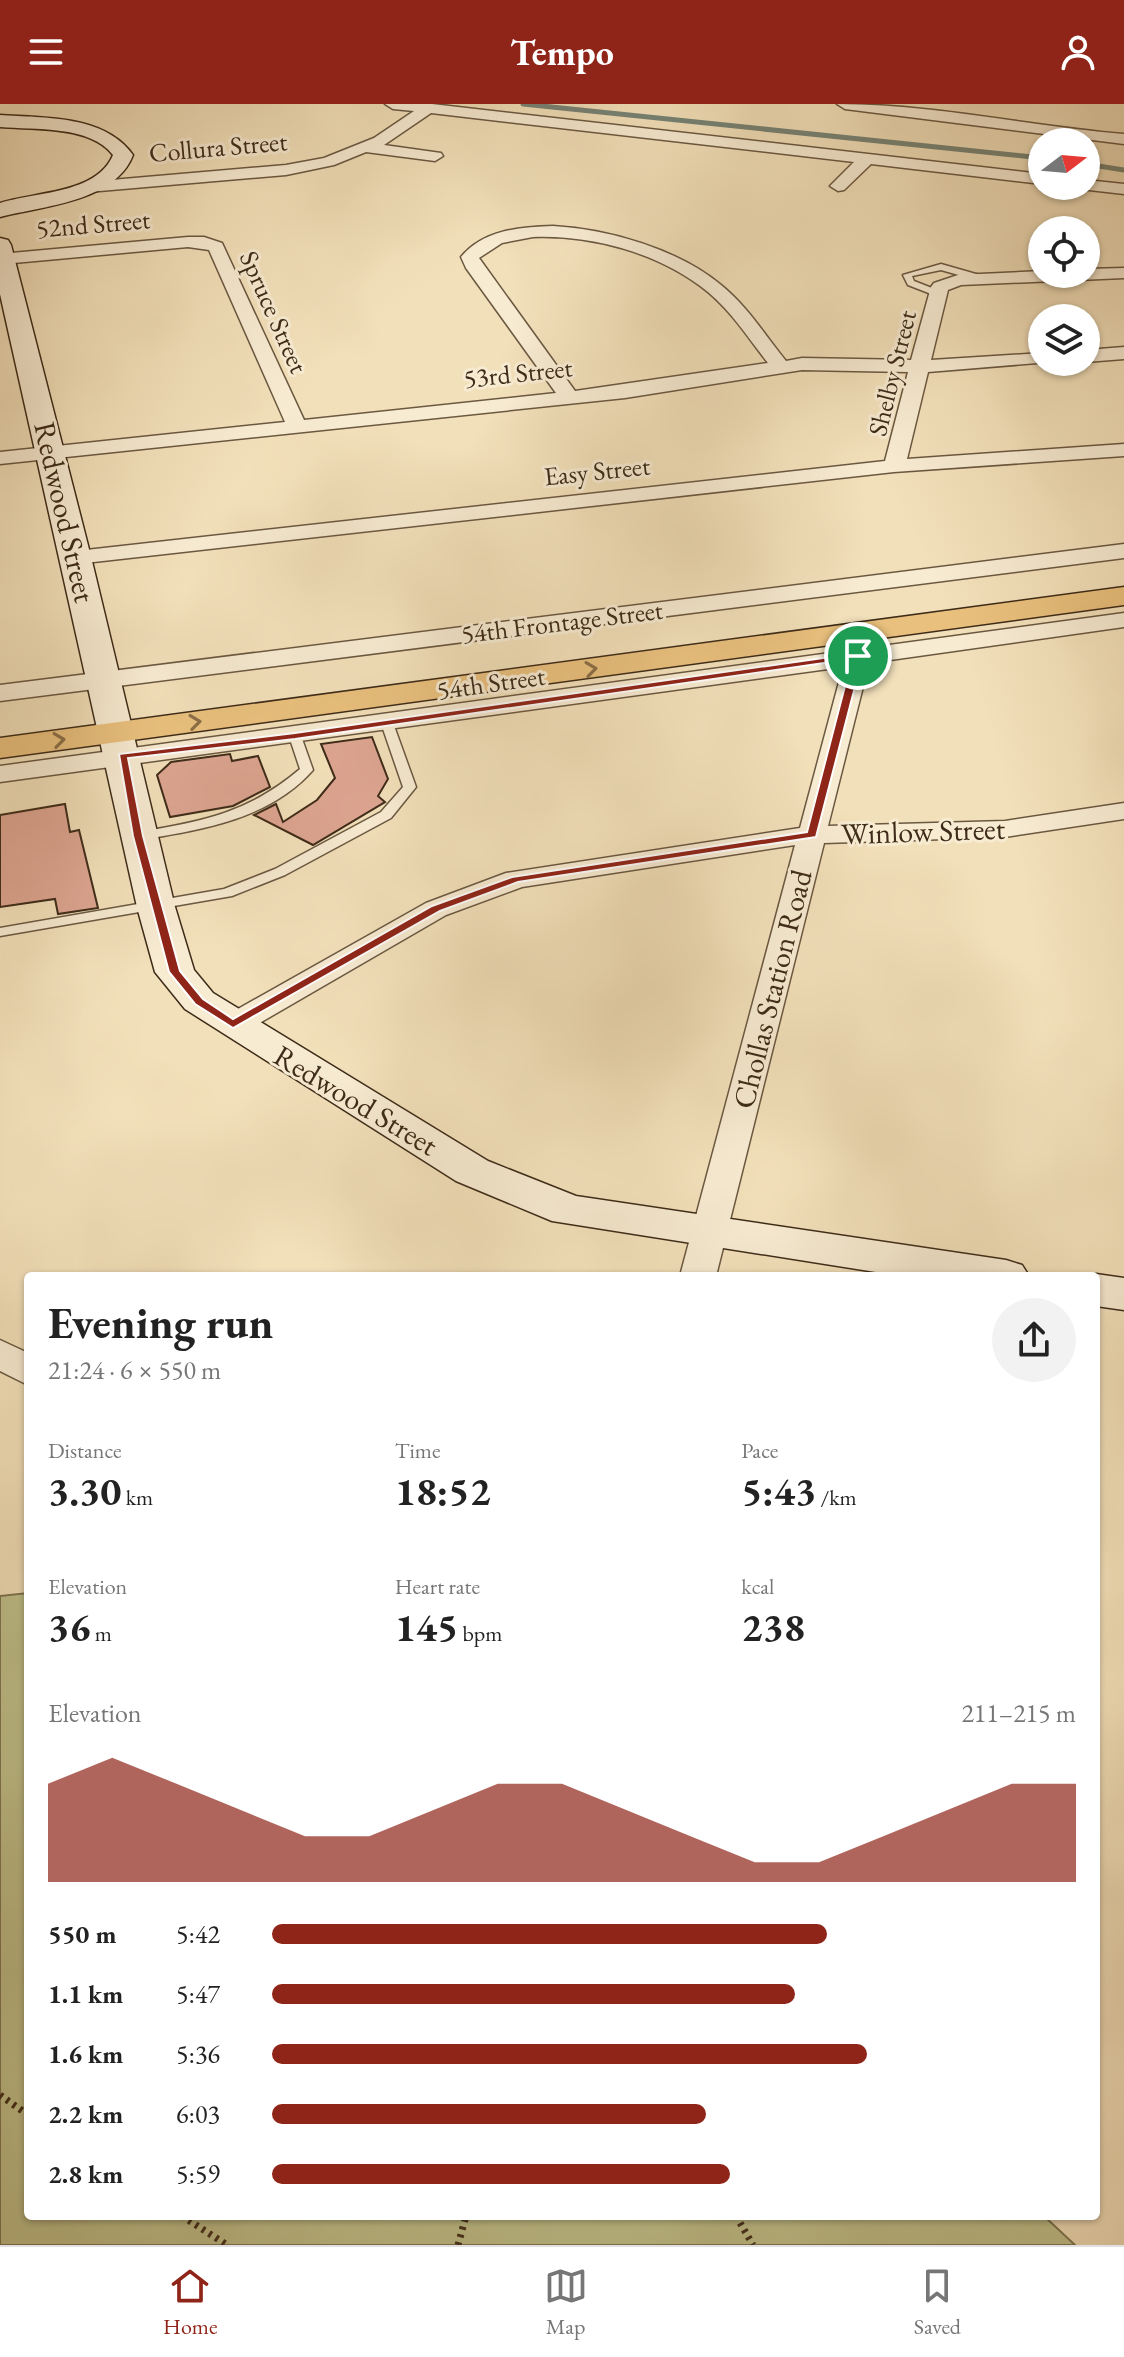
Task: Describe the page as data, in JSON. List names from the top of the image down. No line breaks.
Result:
{"streets":{"main road":["54th Street"],"street":["Collura Street","52nd Street","Spruce Street","53rd Street","Shelby Street","Easy Street","Redwood Street","54th Frontage Street","Winlow Street","Chollas Station Road"]},"crossings":[["52nd Street","Spruce Street"],["52nd Street","Redwood Street"],["Spruce Street","53rd Street"],["53rd Street","Shelby Street"],["53rd Street","Redwood Street"],["Shelby Street","Easy Street"],["Easy Street","Redwood Street"],["Redwood Street","54th Frontage Street"],["Redwood Street","54th Street"],["Redwood Street","Winlow Street"],["Redwood Street","Chollas Station Road"],["54th Frontage Street","54th Street"],["54th Frontage Street","Chollas Station Road"],["Winlow Street","Chollas Station Road"]],"north":"right","page":{"header":"Tempo","heading":["Evening run","21:24 · 6 × 550 m"],"stats":[["Distance","3.30 km"],["Time","18:52"],["Pace","5:43 /km"],["Elevation","36 m"],["Heart rate","145 bpm"],["kcal","238"]],"chart":["Elevation","211–215 m"],"list":[{"name":"550 m","note":"5:42"},{"name":"1.1 km","note":"5:47"},{"name":"1.6 km","note":"5:36"},{"name":"2.2 km","note":"6:03"},{"name":"2.8 km","note":"5:59"}],"tabs":["Home","Map","Saved"]}}
